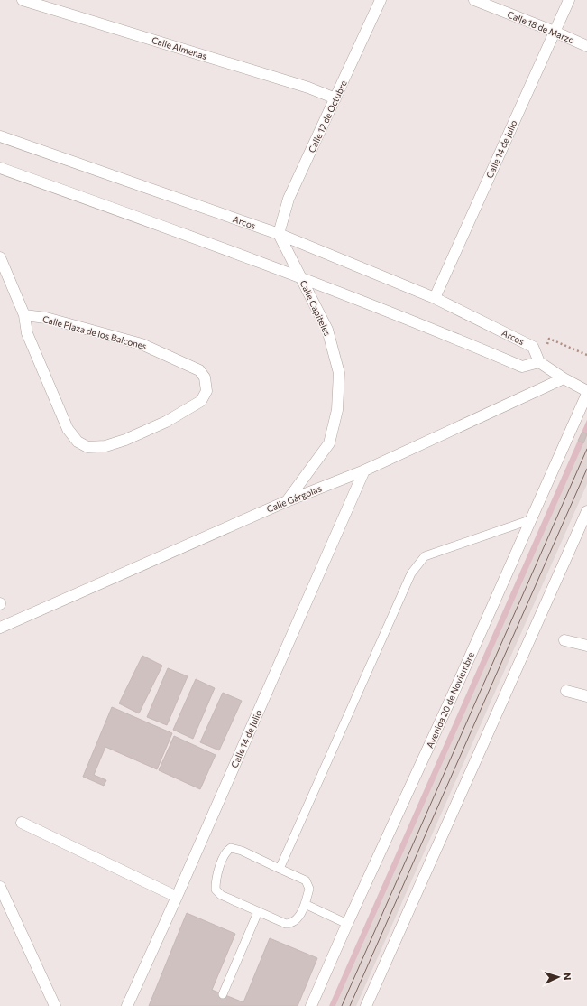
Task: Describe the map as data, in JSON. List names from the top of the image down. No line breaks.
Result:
{"streets":{"street":["Calle 18 de Marzo","Calle Almenas","Calle 12 de Octubre","Calle 14 de Julio","Arcos","Calle Capiteles","Calle Plaza de los Balcones","Calle Gárgolas","Avenida 20 de Noviembre"]},"crossings":[["Calle 18 de Marzo","Calle 14 de Julio"],["Calle Almenas","Calle 12 de Octubre"],["Calle 12 de Octubre","Arcos"],["Calle 12 de Octubre","Calle Capiteles"],["Calle 14 de Julio","Arcos"],["Calle 14 de Julio","Calle Gárgolas"],["Arcos","Calle Capiteles"],["Calle Capiteles","Calle Gárgolas"]],"north":"right"}
